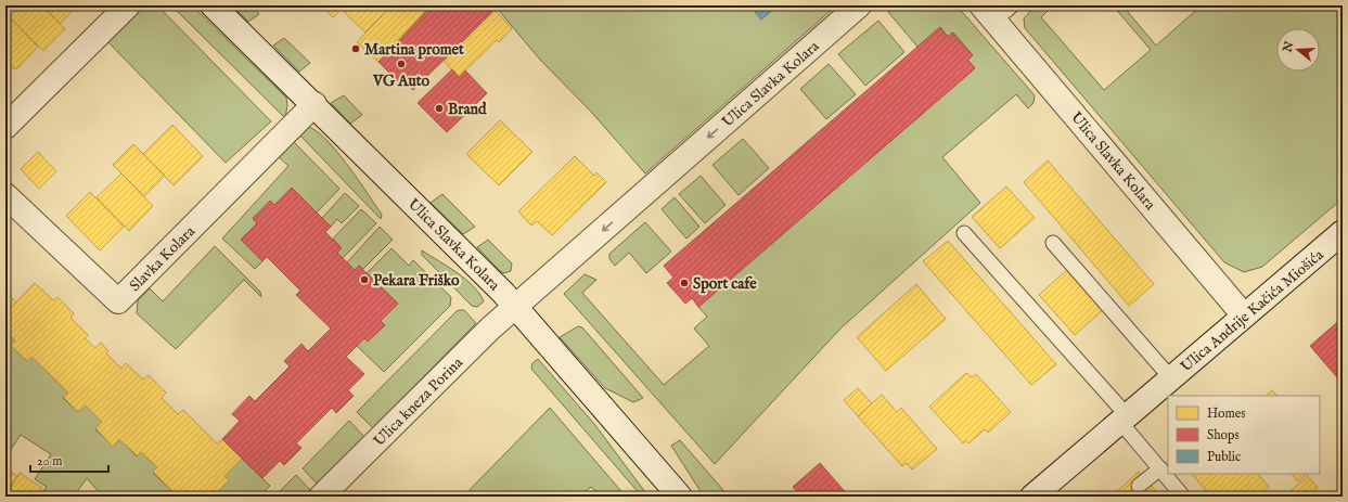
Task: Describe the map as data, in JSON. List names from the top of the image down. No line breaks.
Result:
{"streets":{"street":["Ulica Slavka Kolara","Slavka Kolara","Ulica Andrije Kačića Miošića","Ulica kneza Porina"]},"crossings":[["Ulica Slavka Kolara","Slavka Kolara"],["Ulica Slavka Kolara","Ulica Andrije Kačića Miošića"],["Ulica Slavka Kolara","Ulica kneza Porina"]],"places":["Martina promet","VG Auto","Brand","Pekara Friško","Sport cafe"],"legend":["Homes","Shops","Public"],"scale_bar":"20 m","north":"left"}
